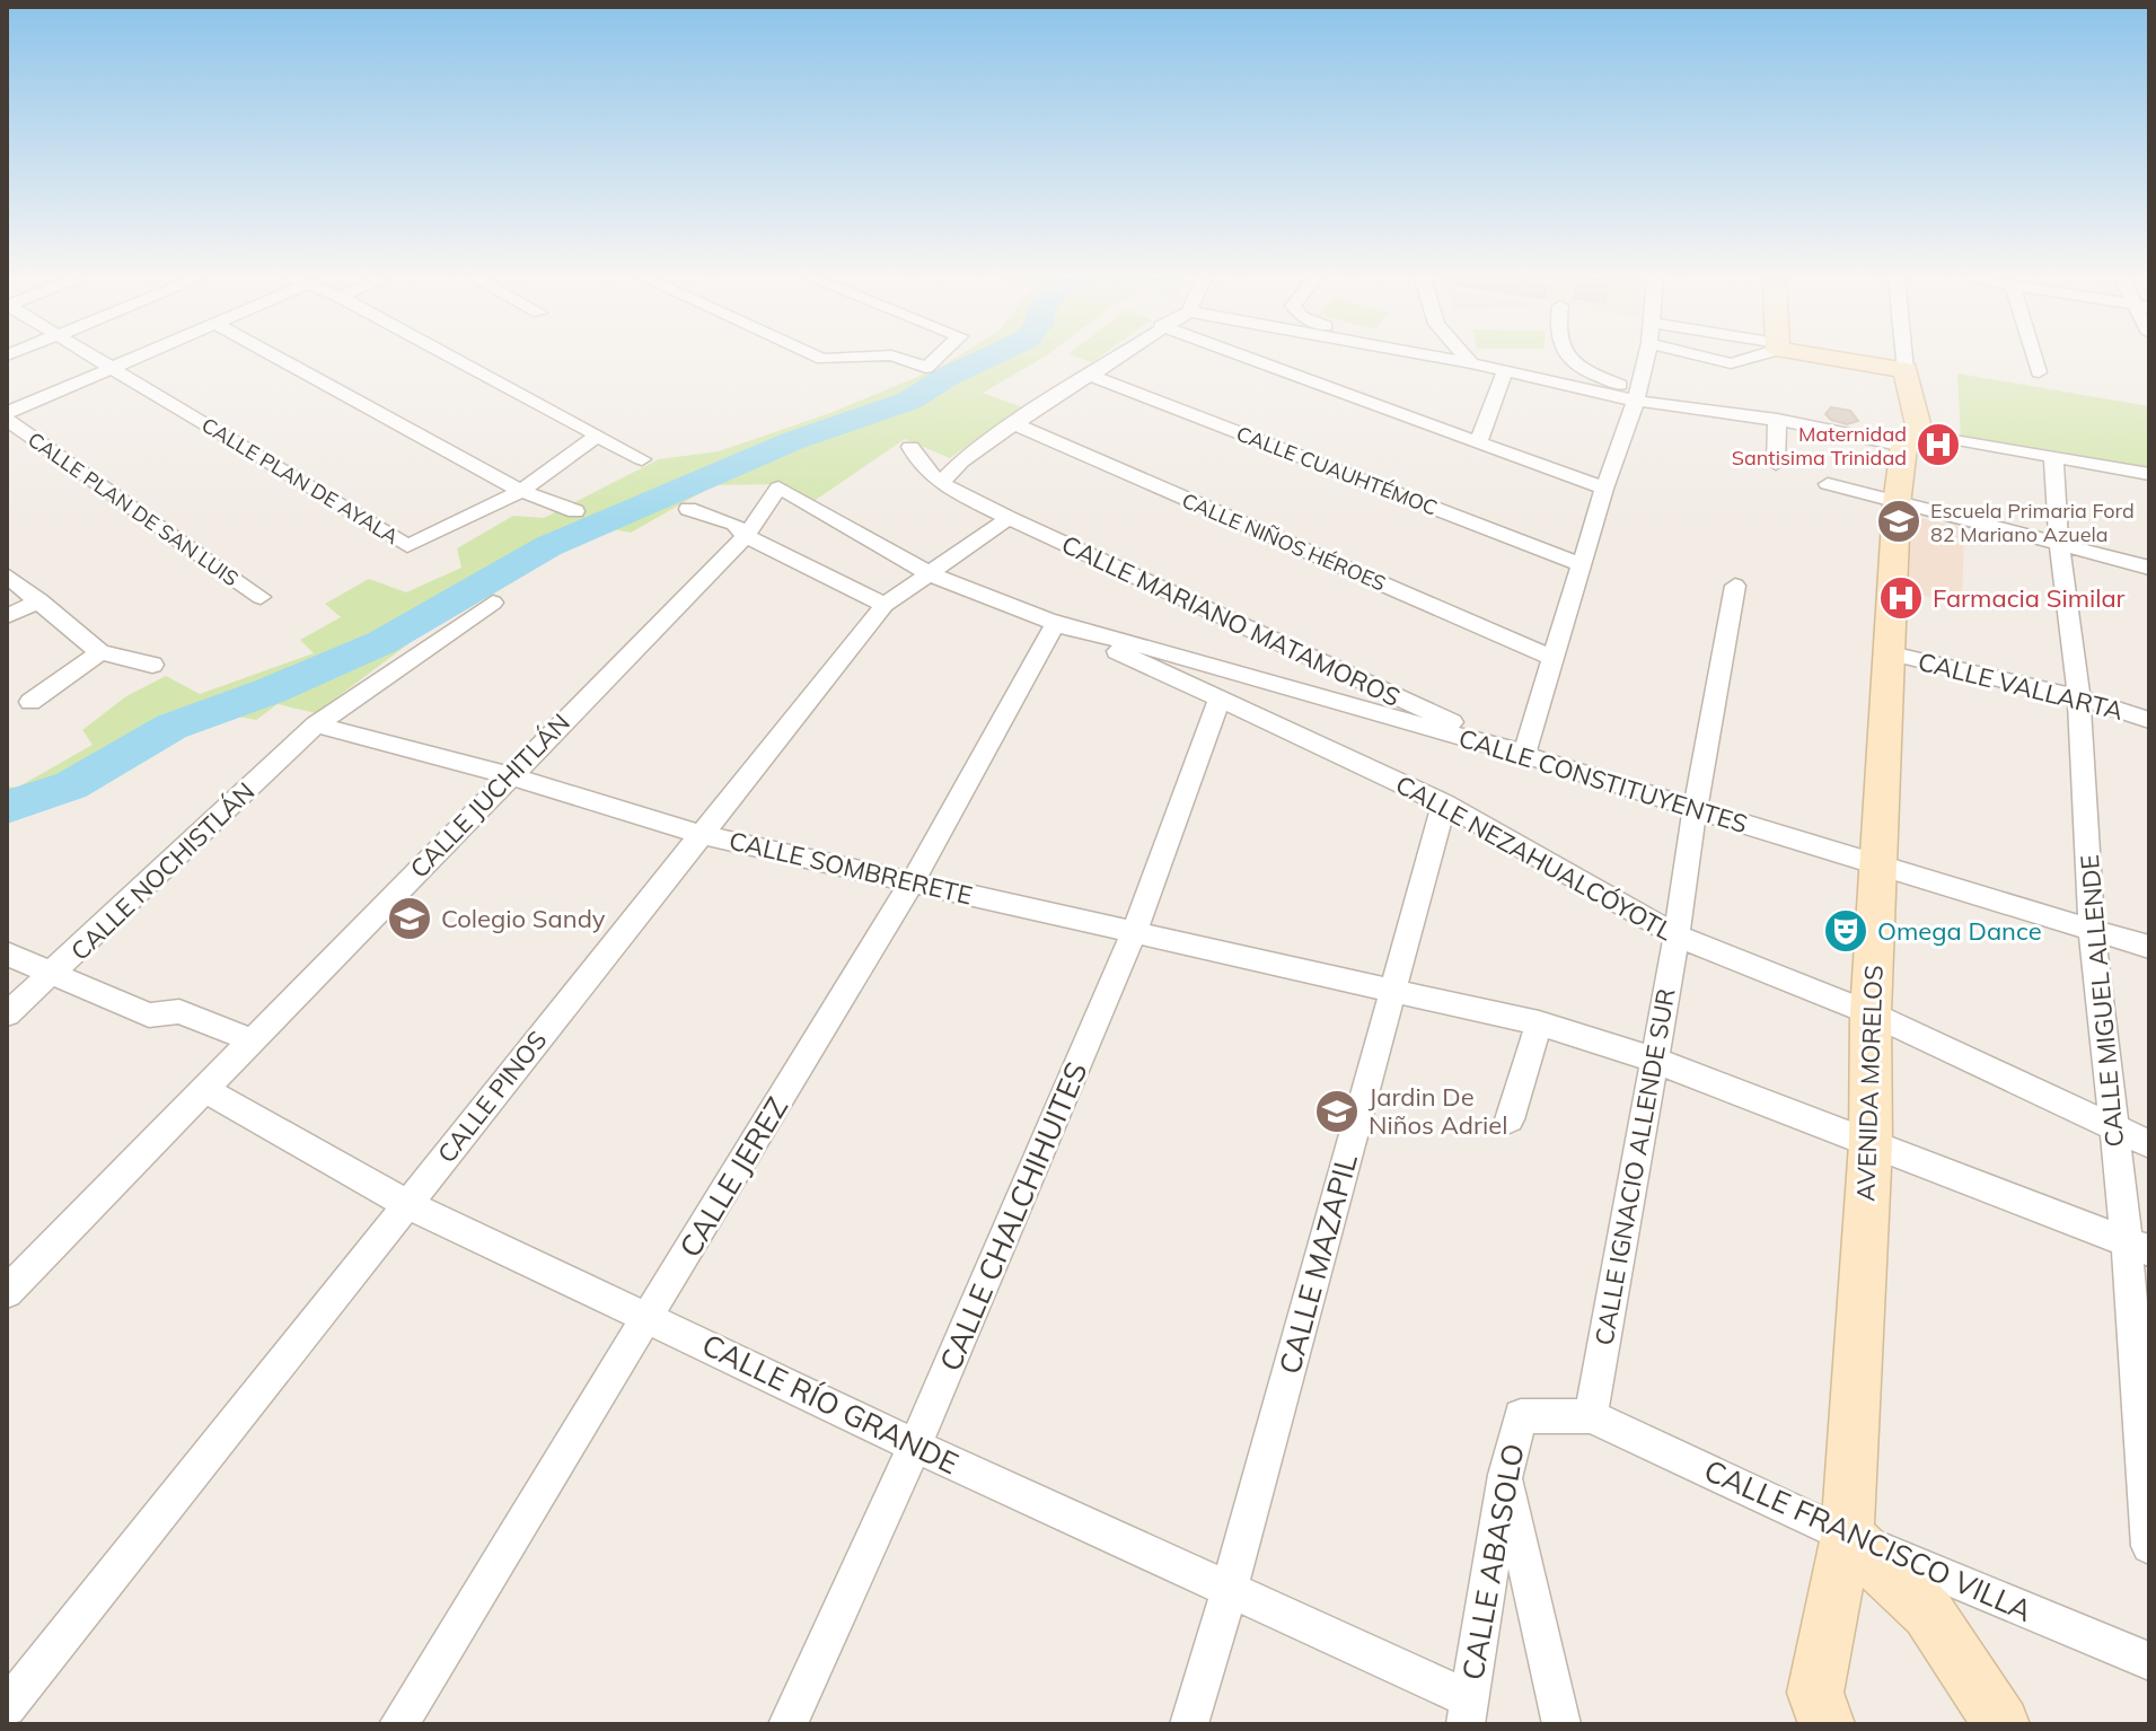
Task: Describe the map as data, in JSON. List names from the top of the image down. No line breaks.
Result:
{"streets":{"main road":["AVENIDA MORELOS"],"street":["CALLE CUAUHTÉMOC","CALLE PLAN DE AYALA","CALLE PLAN DE SAN LUIS","CALLE NIÑOS HÉROES","CALLE MARIANO MATAMOROS","CALLE VALLARTA","CALLE CONSTITUYENTES","CALLE JUCHITLÁN","CALLE NEZAHUALCÓYOTL","CALLE SOMBRERETE","CALLE NOCHISTLÁN","CALLE MIGUEL ALLENDE","CALLE PINOS","CALLE IGNACIO ALLENDE SUR","CALLE JEREZ","CALLE CHALCHIHUITES","CALLE MAZAPIL","CALLE RÍO GRANDE","CALLE FRANCISCO VILLA","CALLE ABASOLO"]},"crossings":[["CALLE MARIANO MATAMOROS","CALLE CONSTITUYENTES"],["CALLE MARIANO MATAMOROS","CALLE PINOS"],["CALLE VALLARTA","CALLE MIGUEL ALLENDE"],["CALLE VALLARTA","AVENIDA MORELOS"],["CALLE CONSTITUYENTES","CALLE NEZAHUALCÓYOTL"],["CALLE CONSTITUYENTES","CALLE MIGUEL ALLENDE"],["CALLE CONSTITUYENTES","AVENIDA MORELOS"],["CALLE CONSTITUYENTES","CALLE IGNACIO ALLENDE SUR"],["CALLE CONSTITUYENTES","CALLE JEREZ"],["CALLE JUCHITLÁN","CALLE NEZAHUALCÓYOTL"],["CALLE JUCHITLÁN","CALLE SOMBRERETE"],["CALLE JUCHITLÁN","CALLE RÍO GRANDE"],["CALLE NEZAHUALCÓYOTL","CALLE MIGUEL ALLENDE"],["CALLE NEZAHUALCÓYOTL","AVENIDA MORELOS"],["CALLE NEZAHUALCÓYOTL","CALLE PINOS"],["CALLE NEZAHUALCÓYOTL","CALLE IGNACIO ALLENDE SUR"],["CALLE NEZAHUALCÓYOTL","CALLE JEREZ"],["CALLE NEZAHUALCÓYOTL","CALLE CHALCHIHUITES"],["CALLE NEZAHUALCÓYOTL","CALLE MAZAPIL"],["CALLE SOMBRERETE","CALLE NOCHISTLÁN"],["CALLE SOMBRERETE","CALLE MIGUEL ALLENDE"],["CALLE SOMBRERETE","AVENIDA MORELOS"],["CALLE SOMBRERETE","CALLE PINOS"],["CALLE SOMBRERETE","CALLE IGNACIO ALLENDE SUR"],["CALLE SOMBRERETE","CALLE JEREZ"],["CALLE SOMBRERETE","CALLE CHALCHIHUITES"],["CALLE SOMBRERETE","CALLE MAZAPIL"],["AVENIDA MORELOS","CALLE FRANCISCO VILLA"],["CALLE PINOS","CALLE RÍO GRANDE"],["CALLE IGNACIO ALLENDE SUR","CALLE FRANCISCO VILLA"],["CALLE IGNACIO ALLENDE SUR","CALLE ABASOLO"],["CALLE JEREZ","CALLE RÍO GRANDE"],["CALLE CHALCHIHUITES","CALLE RÍO GRANDE"],["CALLE MAZAPIL","CALLE RÍO GRANDE"],["CALLE RÍO GRANDE","CALLE ABASOLO"],["CALLE FRANCISCO VILLA","CALLE ABASOLO"]],"places":{"hospital":["Maternidad Santisima Trinidad","Farmacia Similar"],"school or university":["Escuela Primaria Ford 82 Mariano Azuela","Colegio Sandy","Jardin De Niños Adriel"],"theatre":["Omega Dance"]}}
